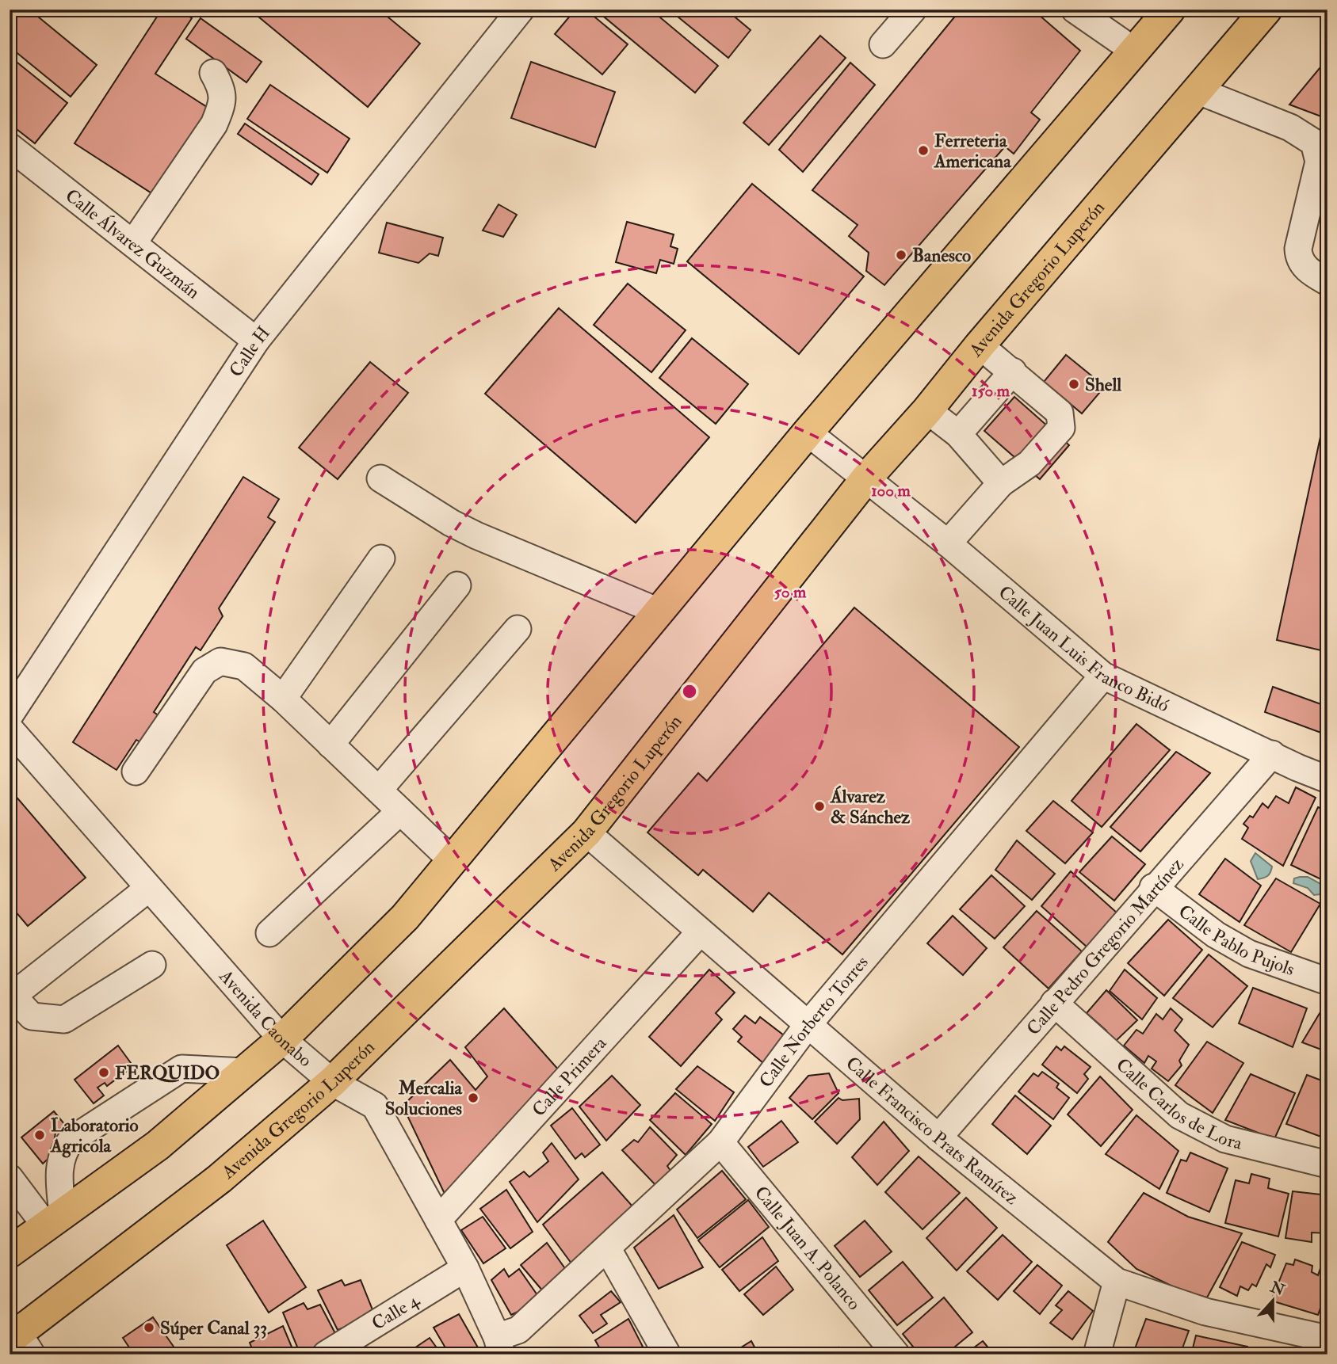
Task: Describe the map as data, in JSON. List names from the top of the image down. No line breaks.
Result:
{"streets":{"main road":["Avenida Gregorio Luperón"],"street":["Calle Álvarez Guzmán","Calle H","Calle Juan Luis Franco Bidó","Calle Pablo Pujols","Calle Pedro Gregorio Martínez","Avenida Caonabo","Calle Norberto Torres","Calle Primera","Calle Carlos de Lora","Calle Francisco Prats Ramírez","Calle Juan A. Polanco","Calle 4"]},"crossings":[["Calle Álvarez Guzmán","Calle H"],["Avenida Gregorio Luperón","Calle Juan Luis Franco Bidó"],["Avenida Gregorio Luperón","Avenida Caonabo"],["Avenida Gregorio Luperón","Calle Francisco Prats Ramírez"],["Calle Juan Luis Franco Bidó","Calle Pedro Gregorio Martínez"],["Calle Juan Luis Franco Bidó","Calle Norberto Torres"],["Calle Pablo Pujols","Calle Pedro Gregorio Martínez"],["Calle Pedro Gregorio Martínez","Calle Carlos de Lora"],["Calle Pedro Gregorio Martínez","Calle Francisco Prats Ramírez"],["Avenida Caonabo","Calle Norberto Torres"],["Avenida Caonabo","Calle Primera"],["Avenida Caonabo","Calle 4"],["Calle Norberto Torres","Calle Francisco Prats Ramírez"],["Calle Norberto Torres","Calle Juan A. Polanco"],["Calle Primera","Calle Francisco Prats Ramírez"]],"places":["Ferreteria Americana","Banesco","Shell","Álvarez & Sánchez","FERQUIDO","Mercalia Soluciones","Laboratorio Agricola","Súper Canal 33"],"north":"top","rings":["150 m","100 m","50 m"]}
